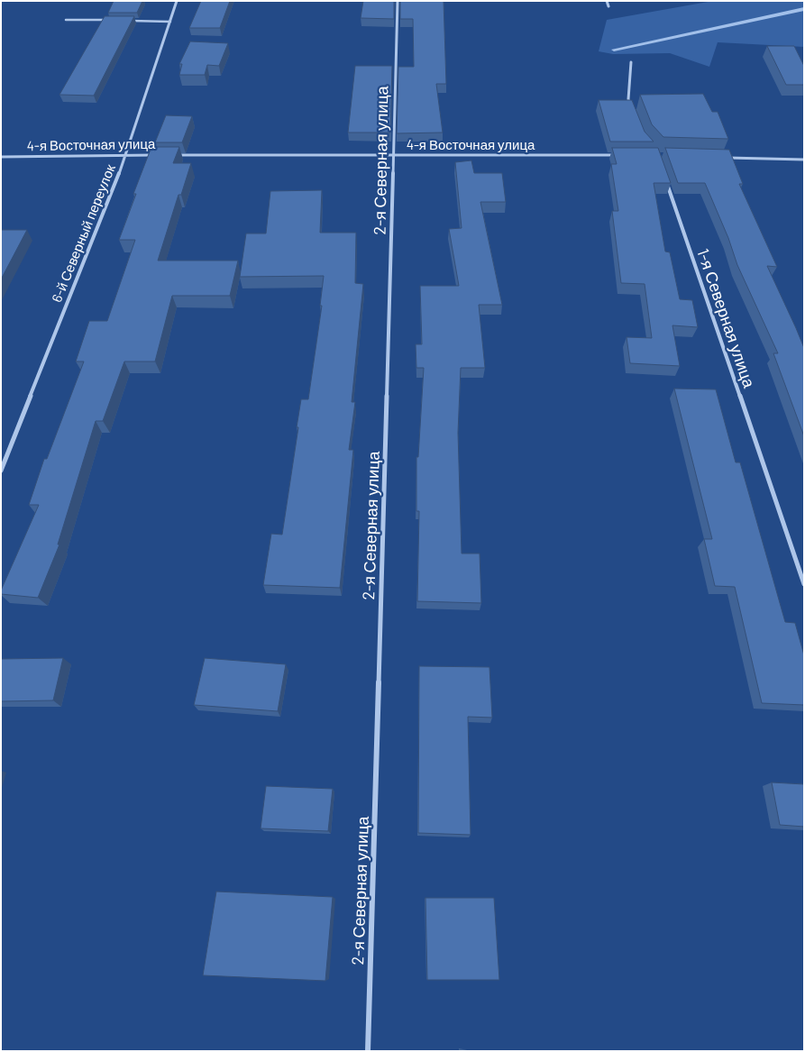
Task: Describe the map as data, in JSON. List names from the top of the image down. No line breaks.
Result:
{"streets":{"street":["4-я Восточная улица","2-я Северная улица","6-й Северный переулок","1-я Северная улица"]},"crossings":[["4-я Восточная улица","2-я Северная улица"],["4-я Восточная улица","6-й Северный переулок"]]}
